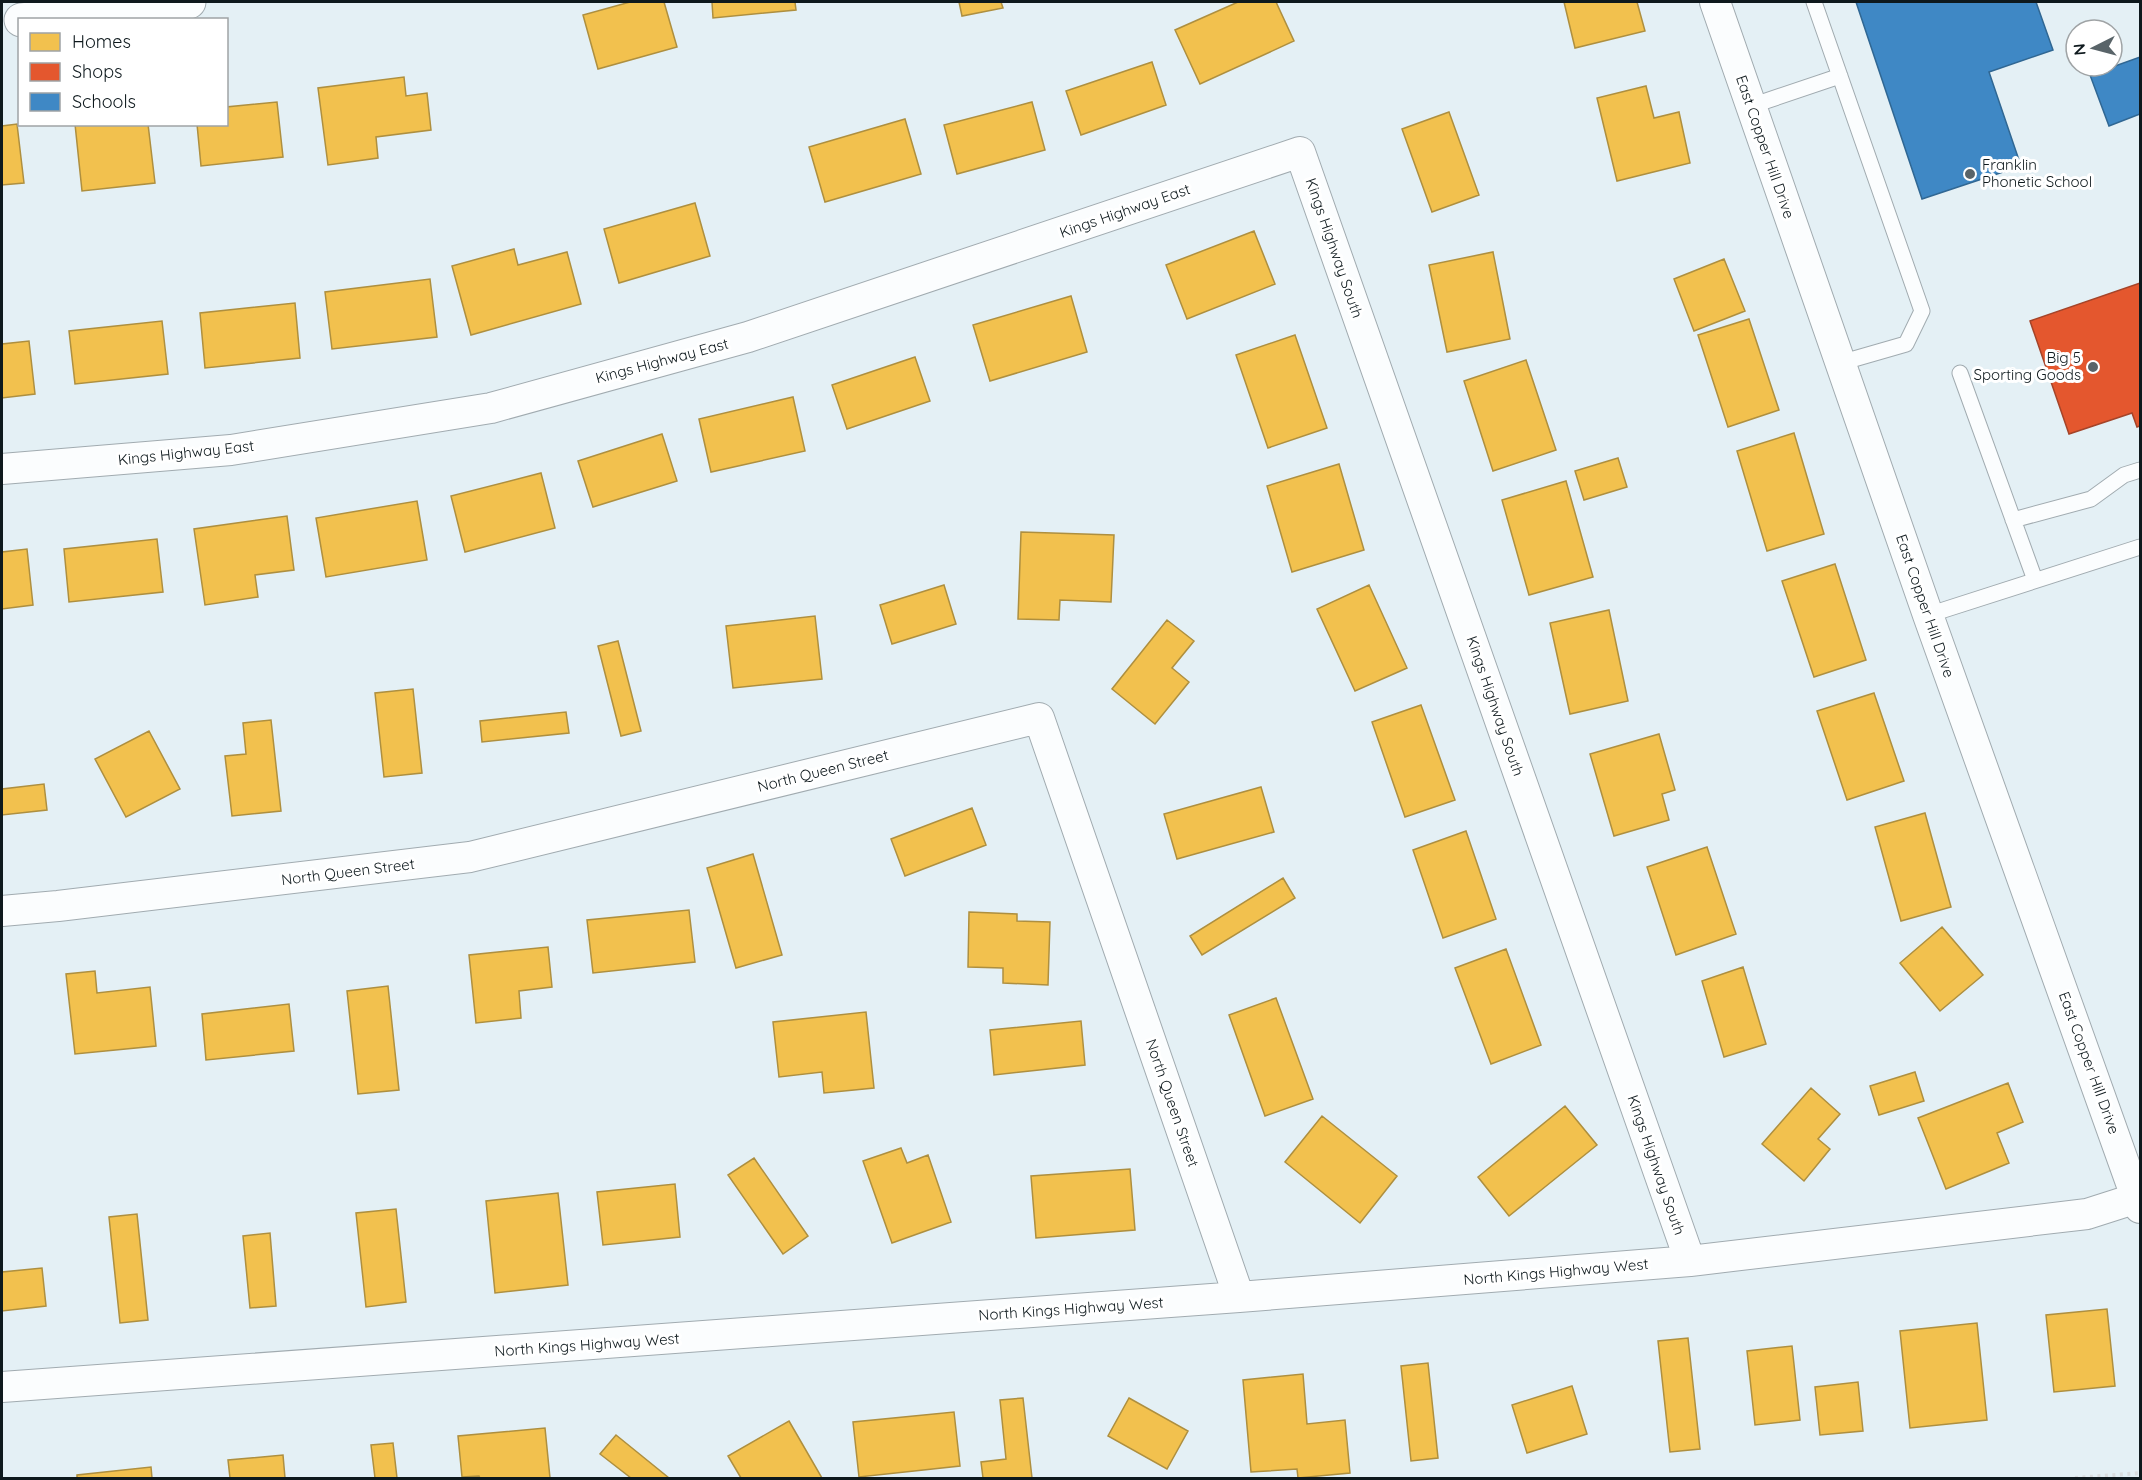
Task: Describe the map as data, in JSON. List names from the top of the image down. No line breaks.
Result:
{"streets":{"street":["East Copper Hill Drive","Kings Highway East","Kings Highway South","North Queen Street","North Kings Highway West"]},"crossings":[["East Copper Hill Drive","North Kings Highway West"],["Kings Highway East","Kings Highway South"],["Kings Highway South","North Kings Highway West"],["North Queen Street","North Kings Highway West"]],"places":["Franklin Phonetic School","Big 5 Sporting Goods"],"legend":["Homes","Shops","Schools"],"north":"left"}
